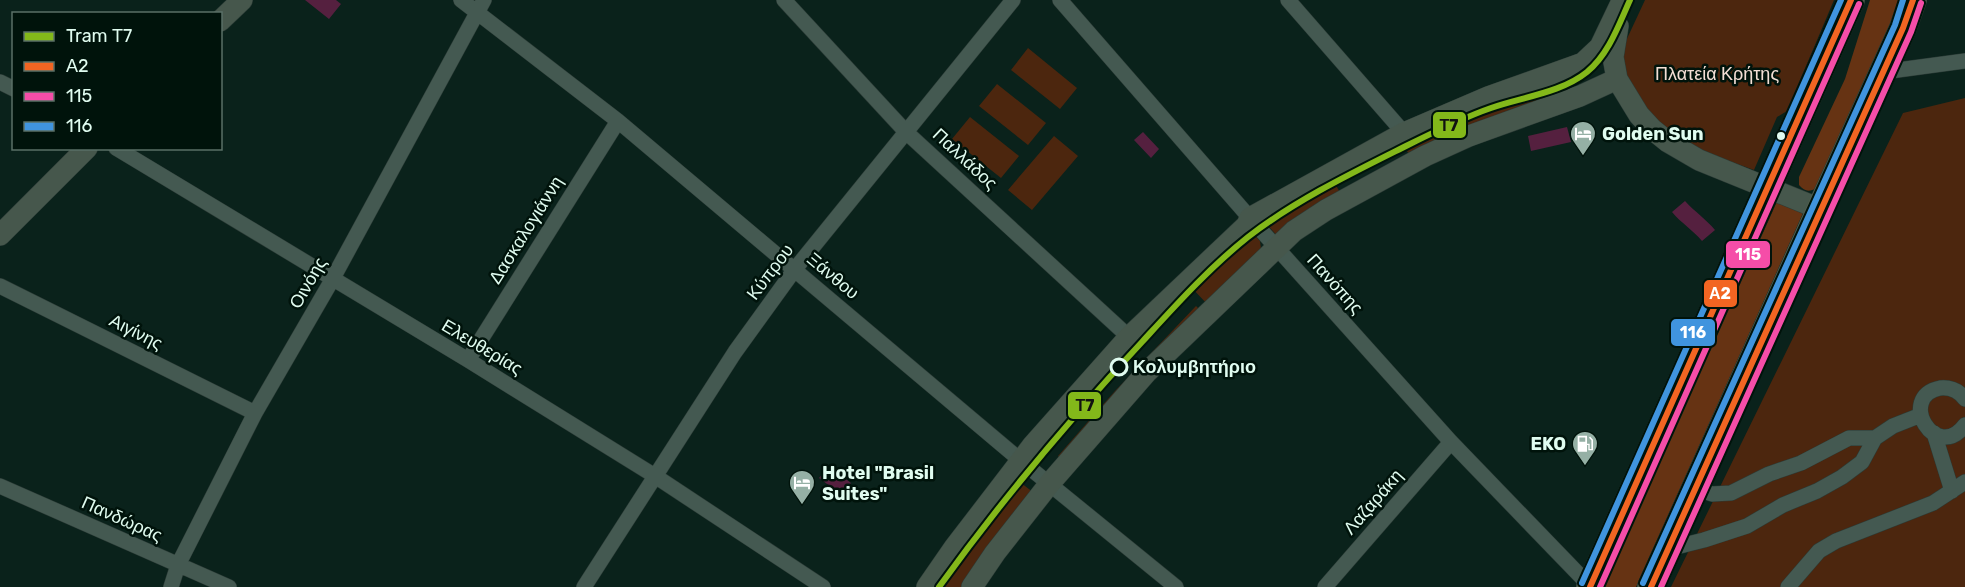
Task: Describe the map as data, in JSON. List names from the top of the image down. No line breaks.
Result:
{"streets":{"street":["Παλλάδος","Δασκαλογιάννη","Κύπρου","Ξάνθου","Οινόης","Πανόπης","Αιγίνης","Ελευθερίας","Λαζαράκη","Πανδώρας"]},"crossings":[["Παλλάδος","Κύπρου"],["Δασκαλογιάννη","Ξάνθου"],["Δασκαλογιάννη","Ελευθερίας"],["Κύπρου","Ξάνθου"],["Κύπρου","Ελευθερίας"],["Ξάνθου","Οινόης"],["Οινόης","Αιγίνης"],["Οινόης","Ελευθερίας"],["Οινόης","Πανδώρας"],["Πανόπης","Λαζαράκη"]],"parks":["Πλατεία Κρήτης"],"places":{"hotel":["Golden Sun","Hotel \"Brasil Suites\""],"other":["Κολυμβητήριο"],"fuel station":["EKO"]},"lines":["tram line Τ7","transit line Α2","transit line 116","transit line 115"],"legend":["Tram Τ7","Α2","115","116"]}
